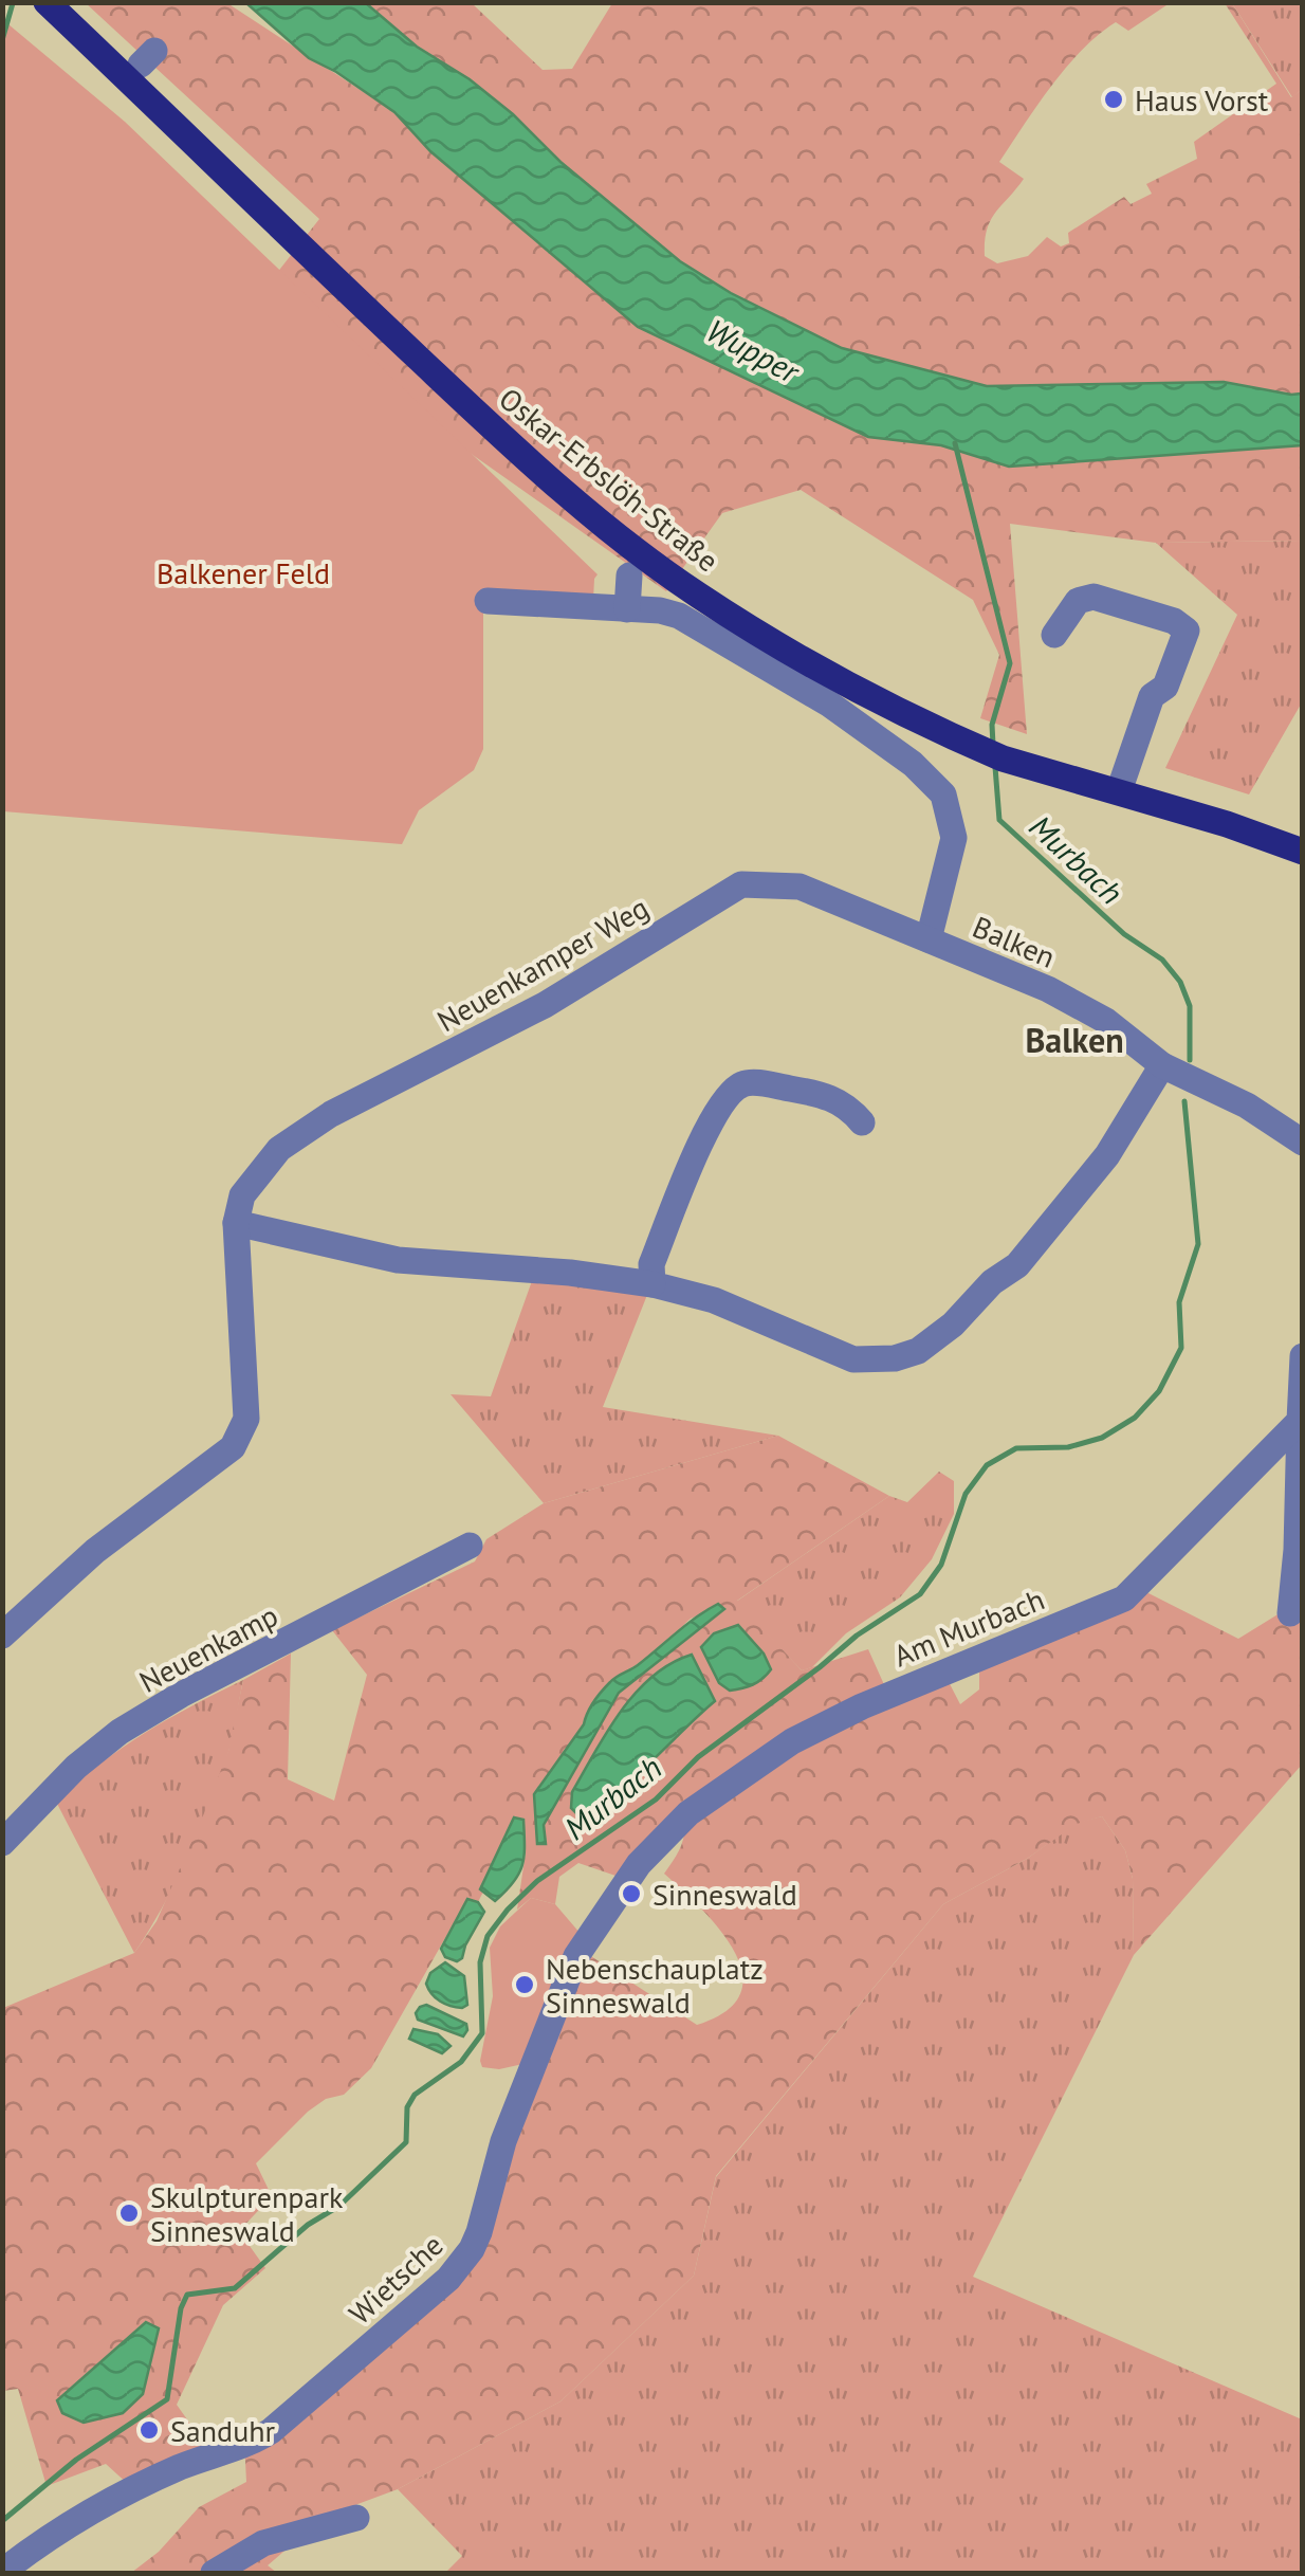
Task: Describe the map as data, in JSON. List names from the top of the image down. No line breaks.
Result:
{"streets":{"main road":["Oskar-Erbslöh-Straße"],"street":["Balken","Neuenkamper Weg","Am Murbach","Neuenkamp","Wietsche"]},"crossings":[["Balken","Neuenkamper Weg"],["Am Murbach","Wietsche"]],"districts":["Balken"],"water":["Wupper","Murbach"],"parks":["Balkener Feld"],"places":["Haus Vorst","Sinneswald","Nebenschauplatz Sinneswald","Skulpturenpark Sinneswald","Sanduhr"]}
